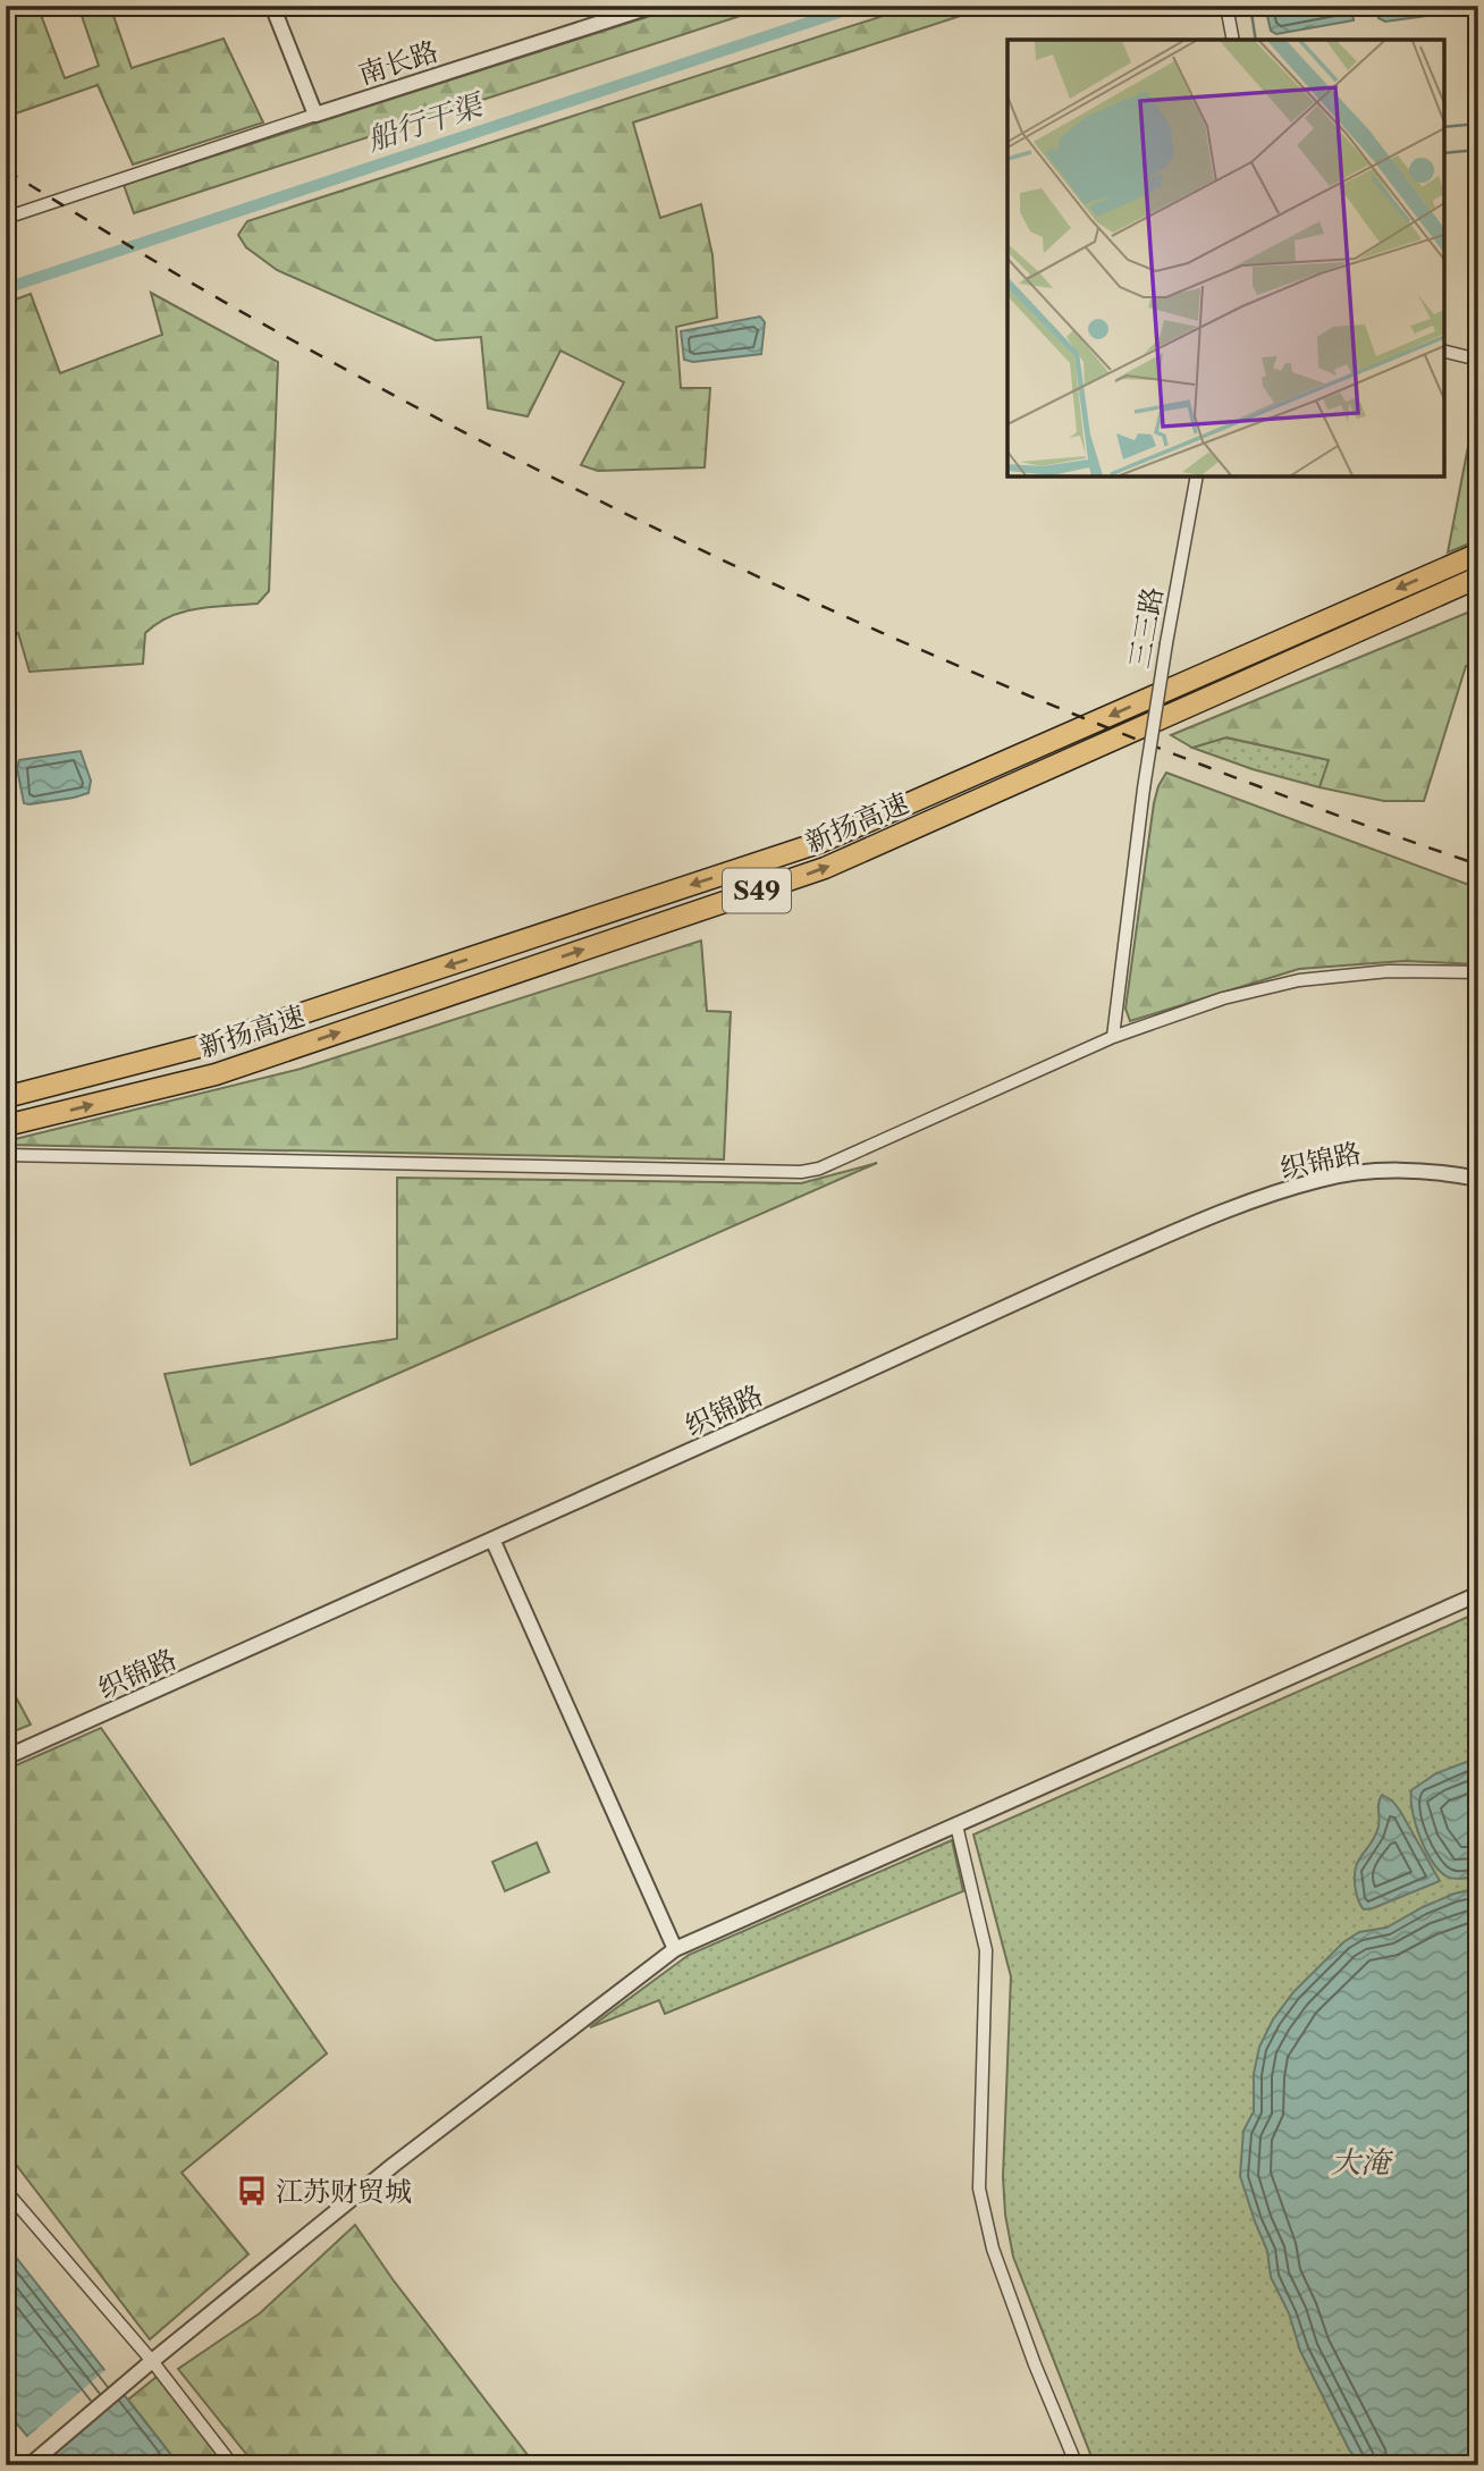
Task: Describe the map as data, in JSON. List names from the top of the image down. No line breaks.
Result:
{"streets":{"highway":["新扬高速","S49"],"street":["南长路","三三路","织锦路"]},"water":["船行干渠","大淹"],"places":{"bus stop":["江苏财贸城"]}}
